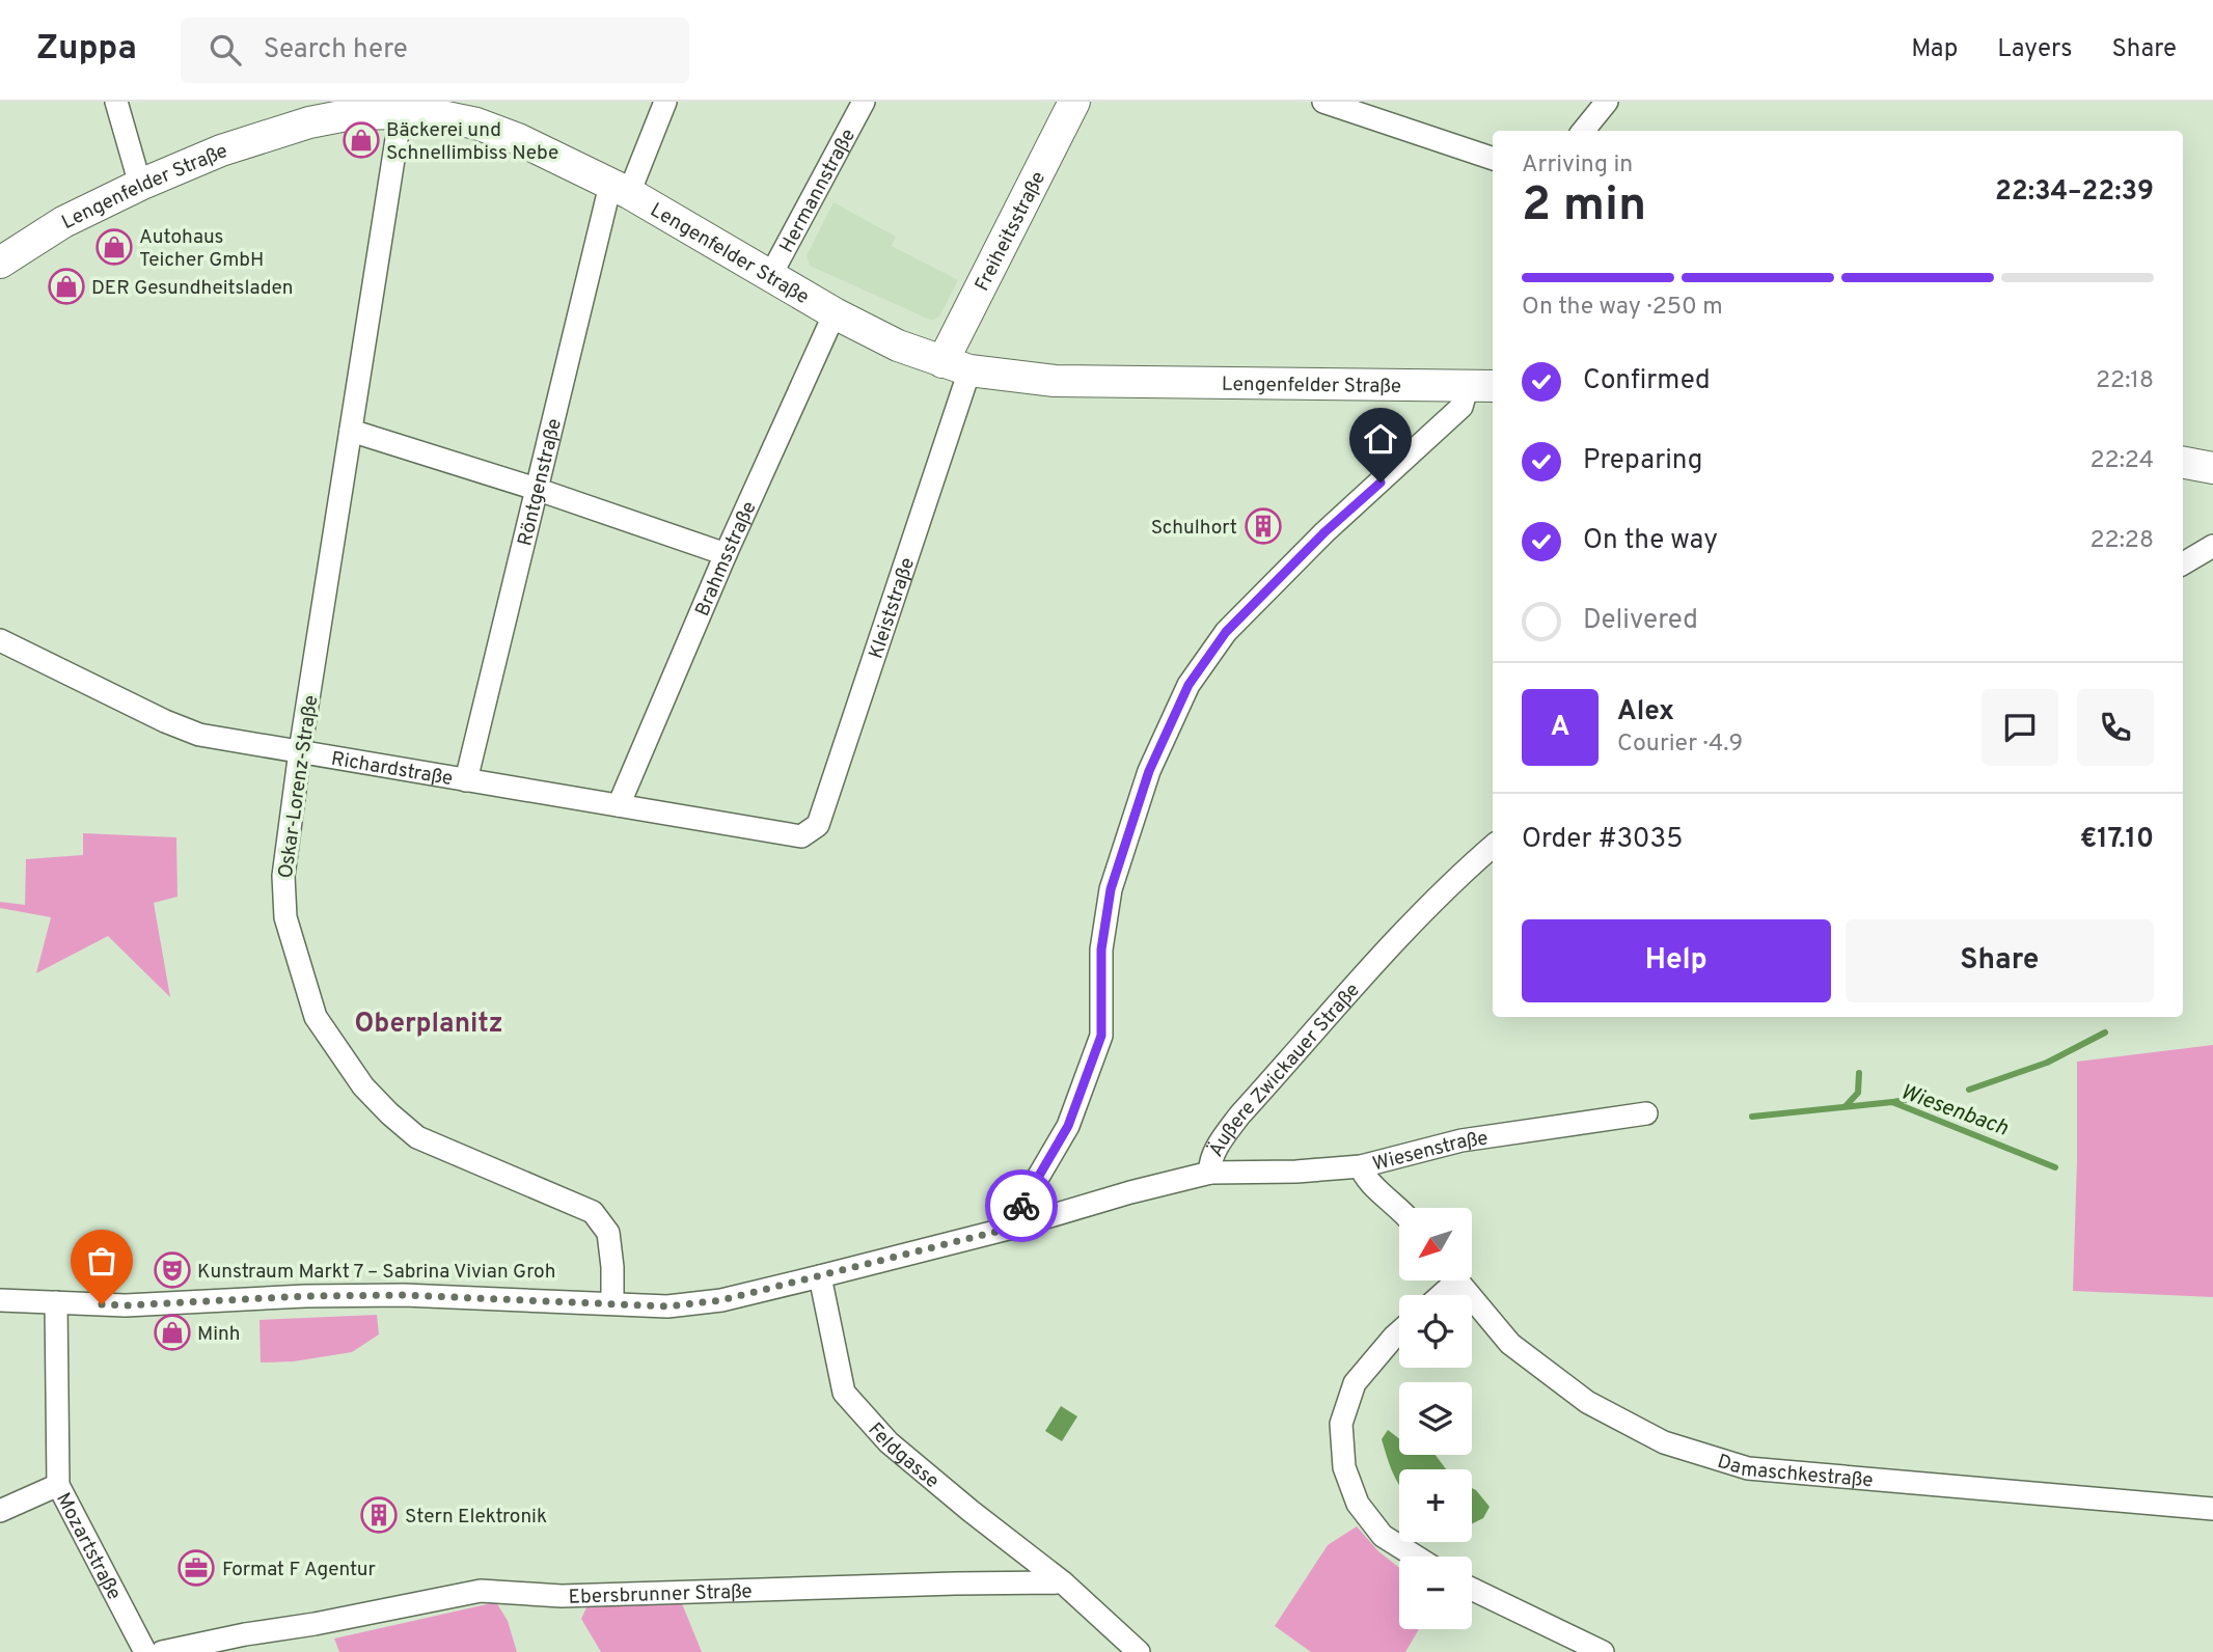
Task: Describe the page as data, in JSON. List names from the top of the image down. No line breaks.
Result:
{"streets":{"main road":["Lengenfelder Straße","Freiheitsstraße"],"street":["Hermannstraße","Röntgenstraße","Brahmsstraße","Kleiststraße","Richardstraße","Oskar-Lorenz-Straße","Äußere Zwickauer Straße","Wiesenstraße","Feldgasse","Damaschkestraße","Mozartstraße","Ebersbrunner Straße"]},"crossings":[["Lengenfelder Straße","Hermannstraße"],["Lengenfelder Straße","Freiheitsstraße"],["Lengenfelder Straße","Röntgenstraße"],["Lengenfelder Straße","Brahmsstraße"],["Lengenfelder Straße","Kleiststraße"],["Lengenfelder Straße","Oskar-Lorenz-Straße"],["Freiheitsstraße","Kleiststraße"],["Röntgenstraße","Richardstraße"],["Brahmsstraße","Richardstraße"],["Kleiststraße","Richardstraße"],["Richardstraße","Oskar-Lorenz-Straße"],["Oskar-Lorenz-Straße","Äußere Zwickauer Straße"],["Äußere Zwickauer Straße","Wiesenstraße"],["Äußere Zwickauer Straße","Feldgasse"],["Äußere Zwickauer Straße","Mozartstraße"],["Feldgasse","Ebersbrunner Straße"]],"districts":["Oberplanitz"],"water":["Wiesenbach"],"places":{"shop":["Bäckerei und Schnellimbiss Nebe","Autohaus Teicher GmbH","DER Gesundheitsladen","Minh"],"building":["Schulhort","Stern Elektronik"],"theatre":["Kunstraum Markt 7 – Sabrina Vivian Groh"],"office":["Format F Agentur"]},"north":"bottom left","page":{"header":"Zuppa","search":"Search here","nav":["Map","Layers","Share"],"heading":["2 min","Arriving in","22:34–22:39"],"panel":["Alex","Courier · 4.9","Order #3035","€17.10"],"bar":"On the way · 250 m","list":[["Confirmed","22:18"],["Preparing","22:24"],["On the way","22:28"],"Delivered"],"round":"A","buttons":["Help","Share"],"map_buttons":["+","−"]}}
